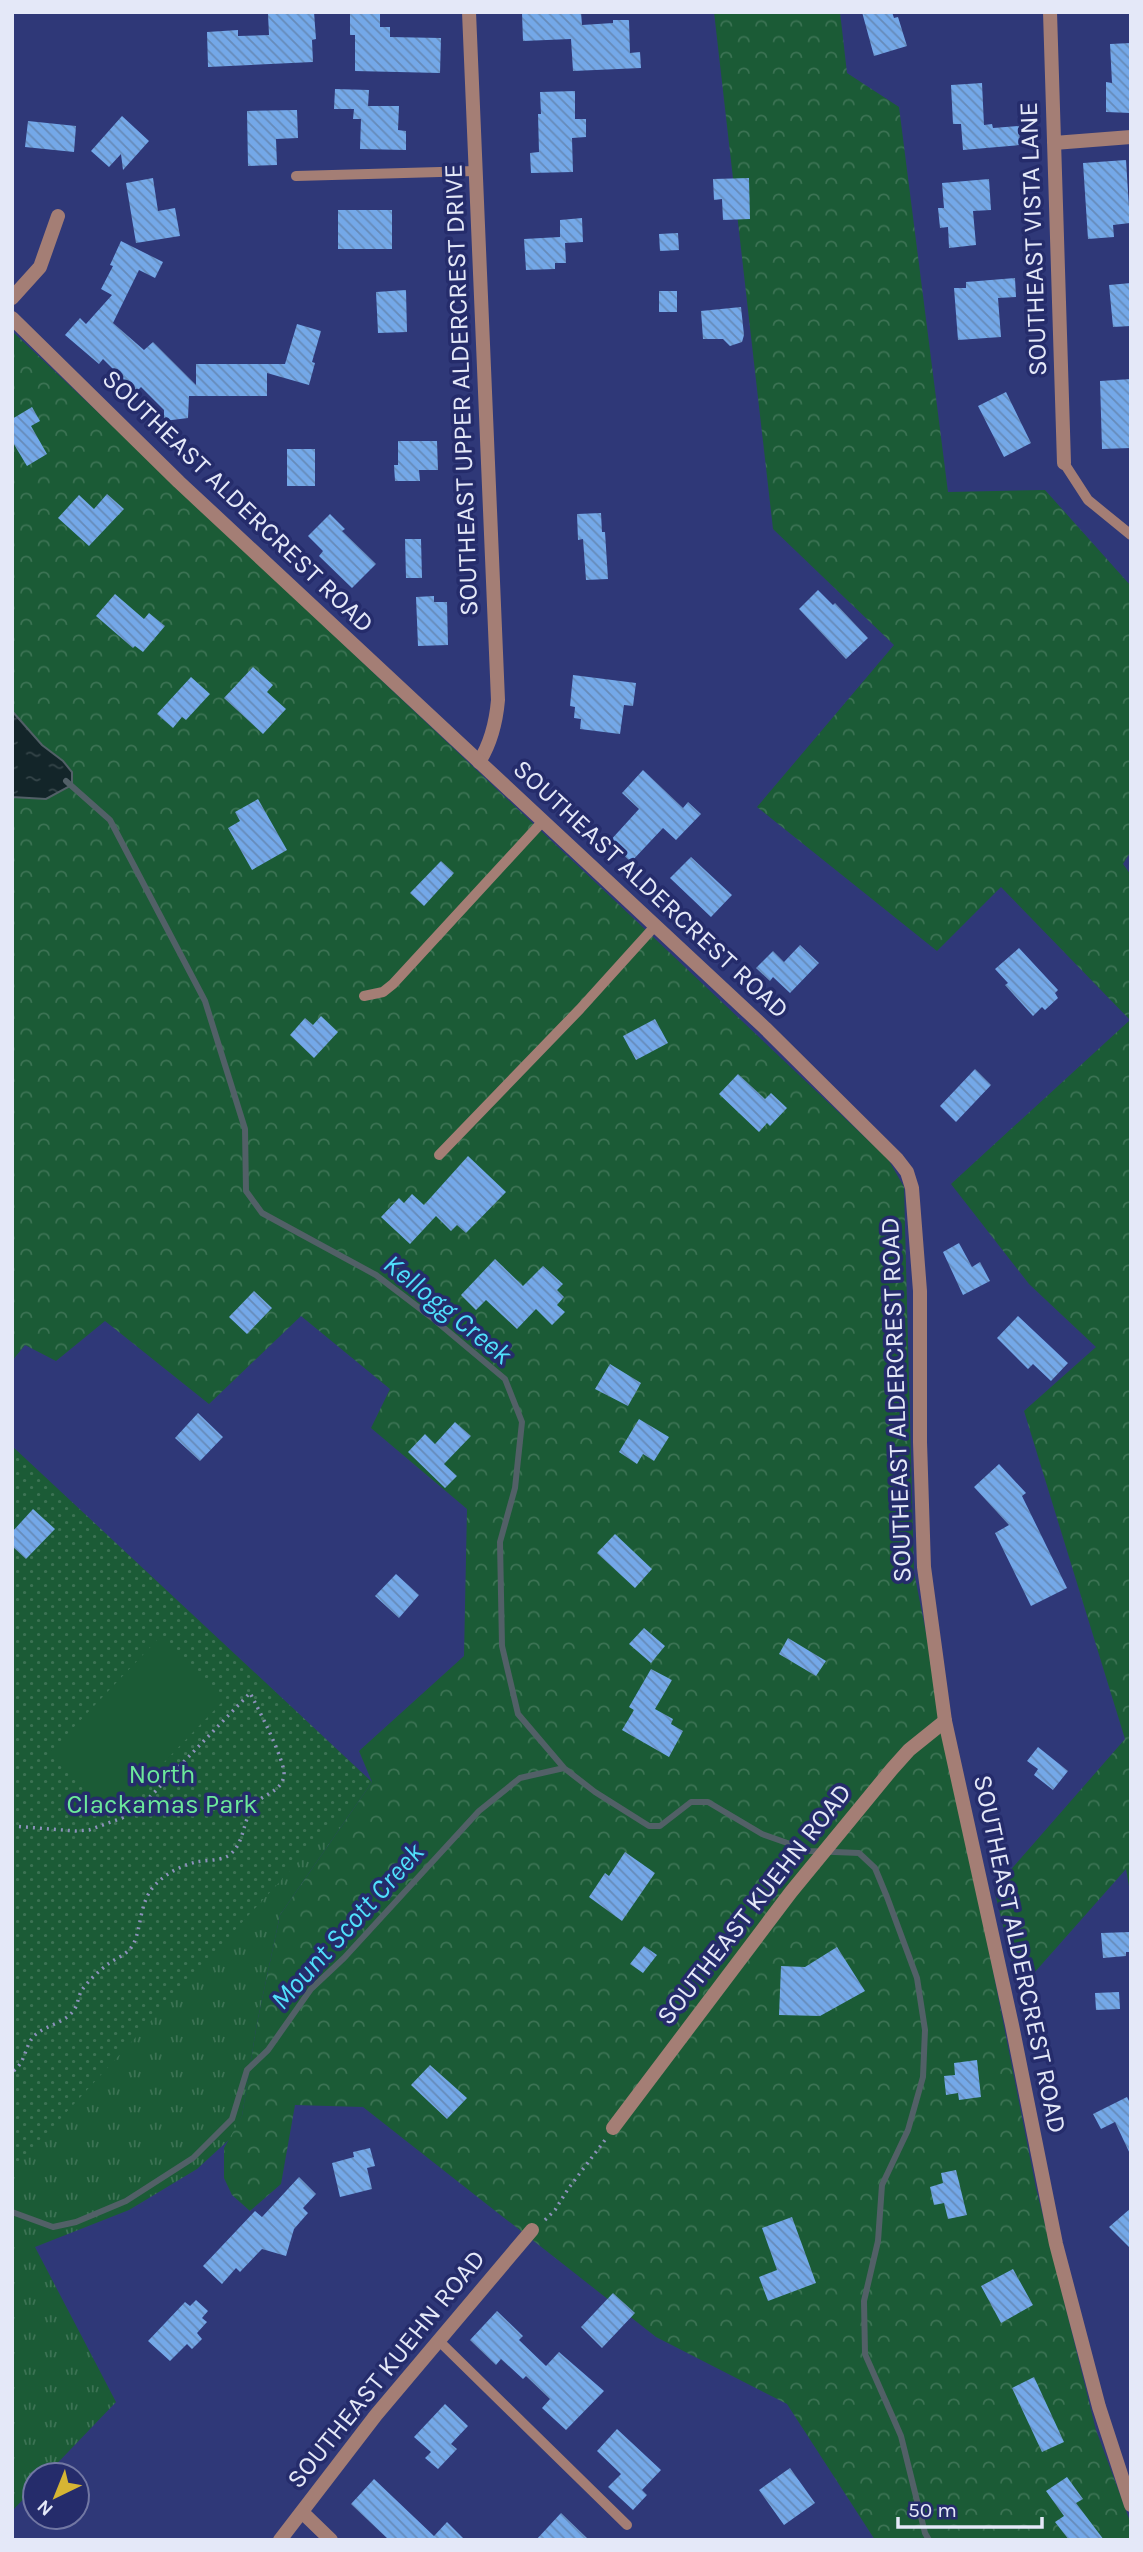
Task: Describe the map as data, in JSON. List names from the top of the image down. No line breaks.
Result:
{"streets":{"street":["SOUTHEAST VISTA LANE","SOUTHEAST UPPER ALDERCREST DRIVE","SOUTHEAST ALDERCREST ROAD","SOUTHEAST KUEHN ROAD"]},"crossings":[["SOUTHEAST UPPER ALDERCREST DRIVE","SOUTHEAST ALDERCREST ROAD"],["SOUTHEAST ALDERCREST ROAD","SOUTHEAST KUEHN ROAD"]],"water":["Kellogg Creek","Mount Scott Creek"],"parks":["North Clackamas Park"],"scale_bar":"50 m","north":"bottom left"}
